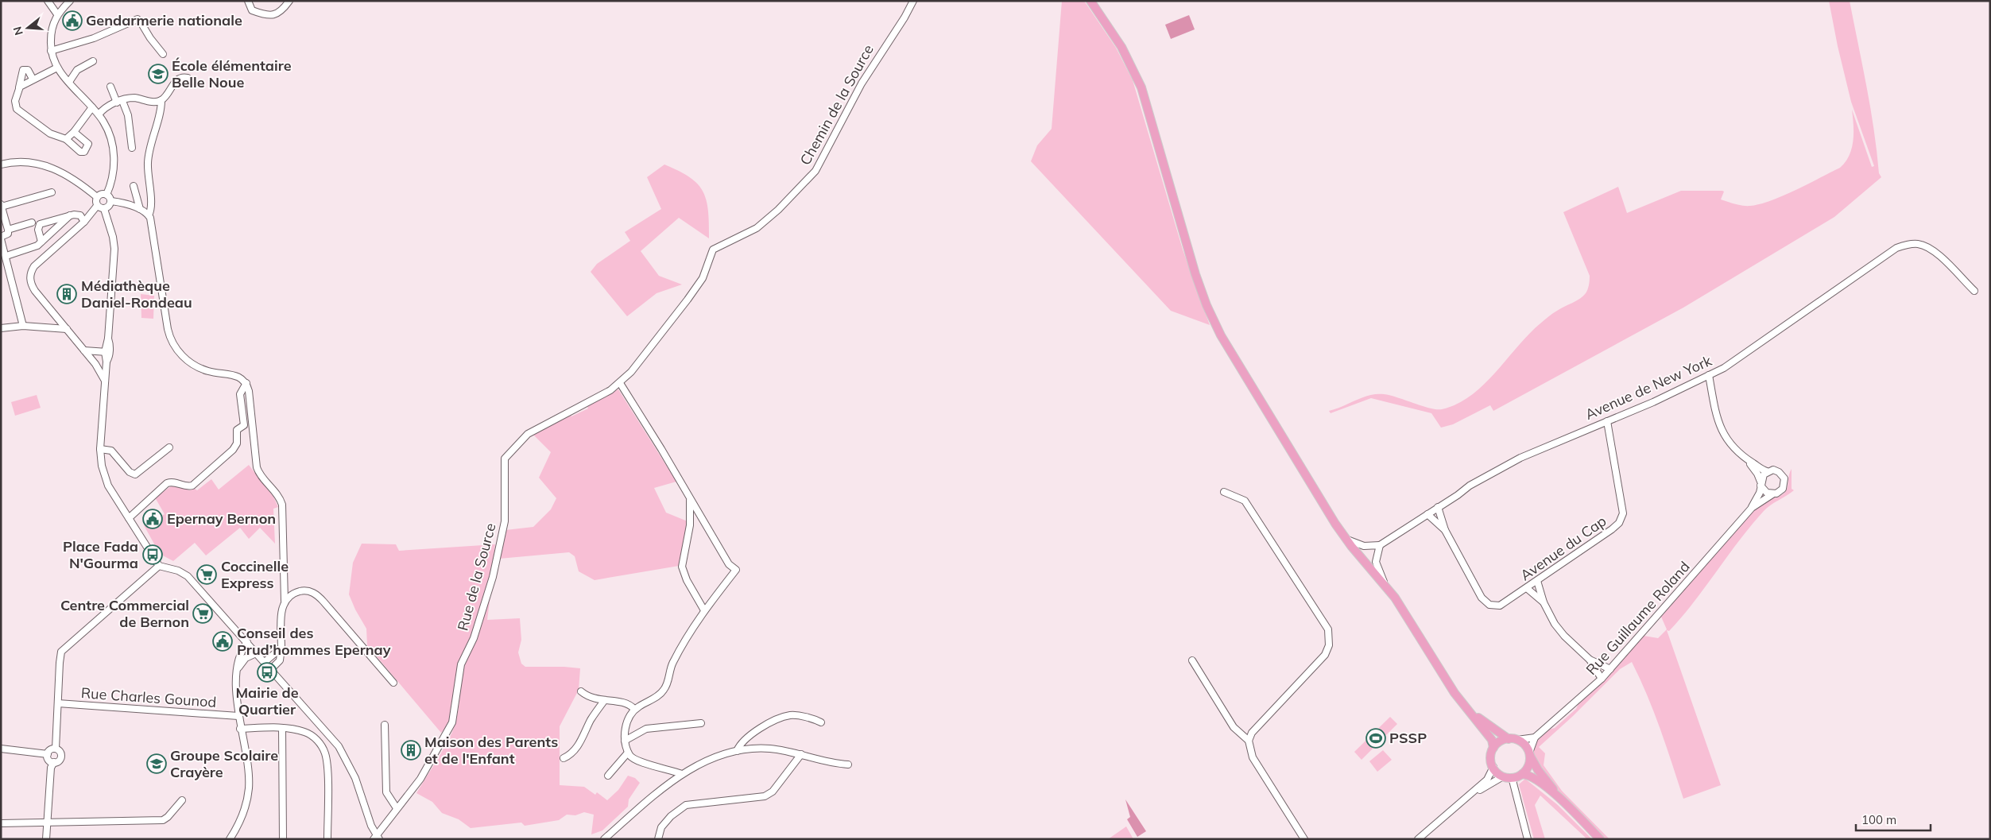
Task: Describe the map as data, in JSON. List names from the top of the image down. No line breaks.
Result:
{"streets":{"street":["Chemin de la Source","Avenue de New York","Avenue du Cap","Rue de la Source","Rue Guillaume Roland","Rue Charles Gounod"]},"crossings":[["Chemin de la Source","Rue de la Source"],["Avenue de New York","Avenue du Cap"]],"places":{"public building":["Gendarmerie nationale","Epernay Bernon","Conseil des Prud’hommes Epernay"],"school or university":["École élémentaire Belle Noue","Groupe Scolaire Crayère"],"building":["Médiathèque Daniel-Rondeau","Maison des Parents et de l'Enfant"],"bus stop":["Place Fada N'Gourma","Mairie de Quartier"],"supermarket":["Coccinelle Express","Centre Commercial de Bernon"],"sports":["PSSP"]},"scale_bar":"100 m","north":"left"}
